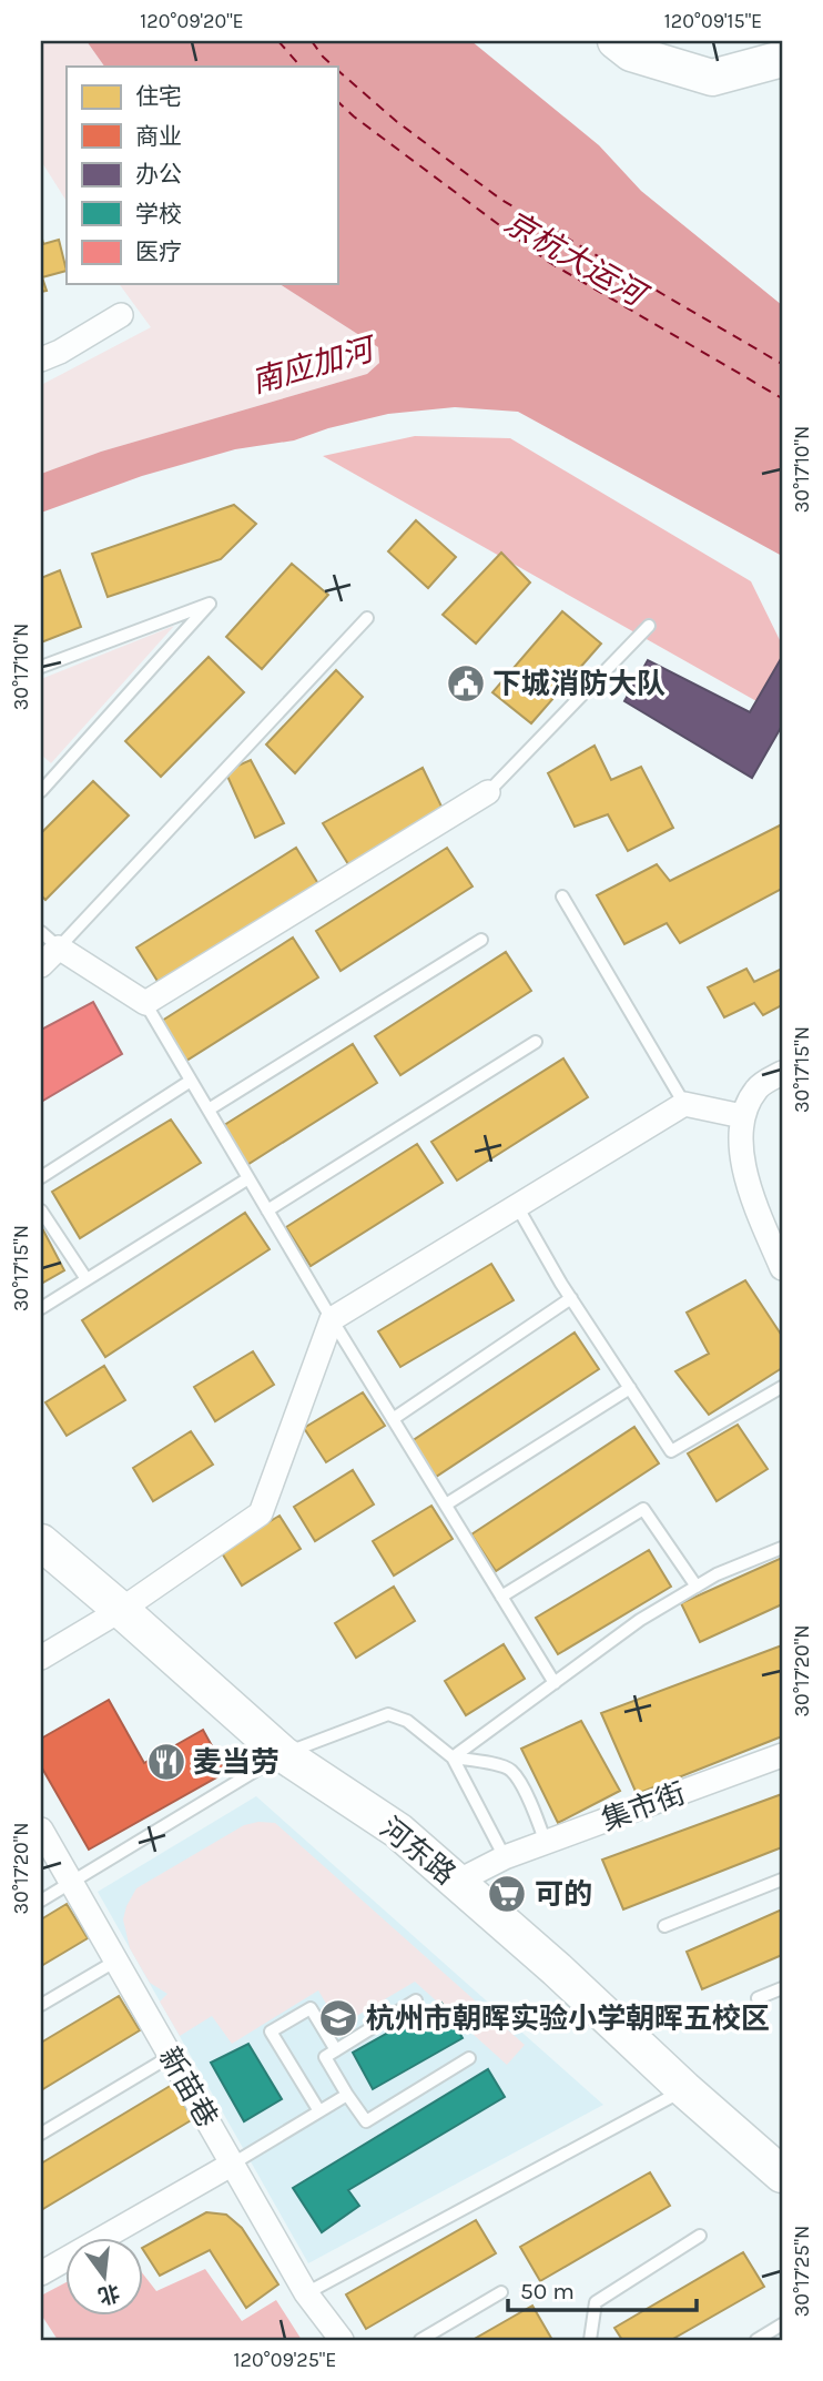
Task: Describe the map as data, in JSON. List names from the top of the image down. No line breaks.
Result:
{"streets":{"main road":["河东路"],"street":["集市街","新苗巷"]},"crossings":[["集市街","河东路"]],"water":["京杭大运河","南应加河"],"places":{"public building":["下城消防大队"],"restaurant":["麦当劳"],"supermarket":["可的"],"school or university":["杭州市朝晖实验小学朝晖五校区"]},"legend":["住宅","商业","办公","学校","医疗"],"scale_bar":"50 m","north":"bottom","coordinates":["120°09'20\"E","120°09'15\"E","30°17'10\"N","30°17'15\"N","30°17'20\"N","30°17'25\"N","120°09'25\"E"]}
